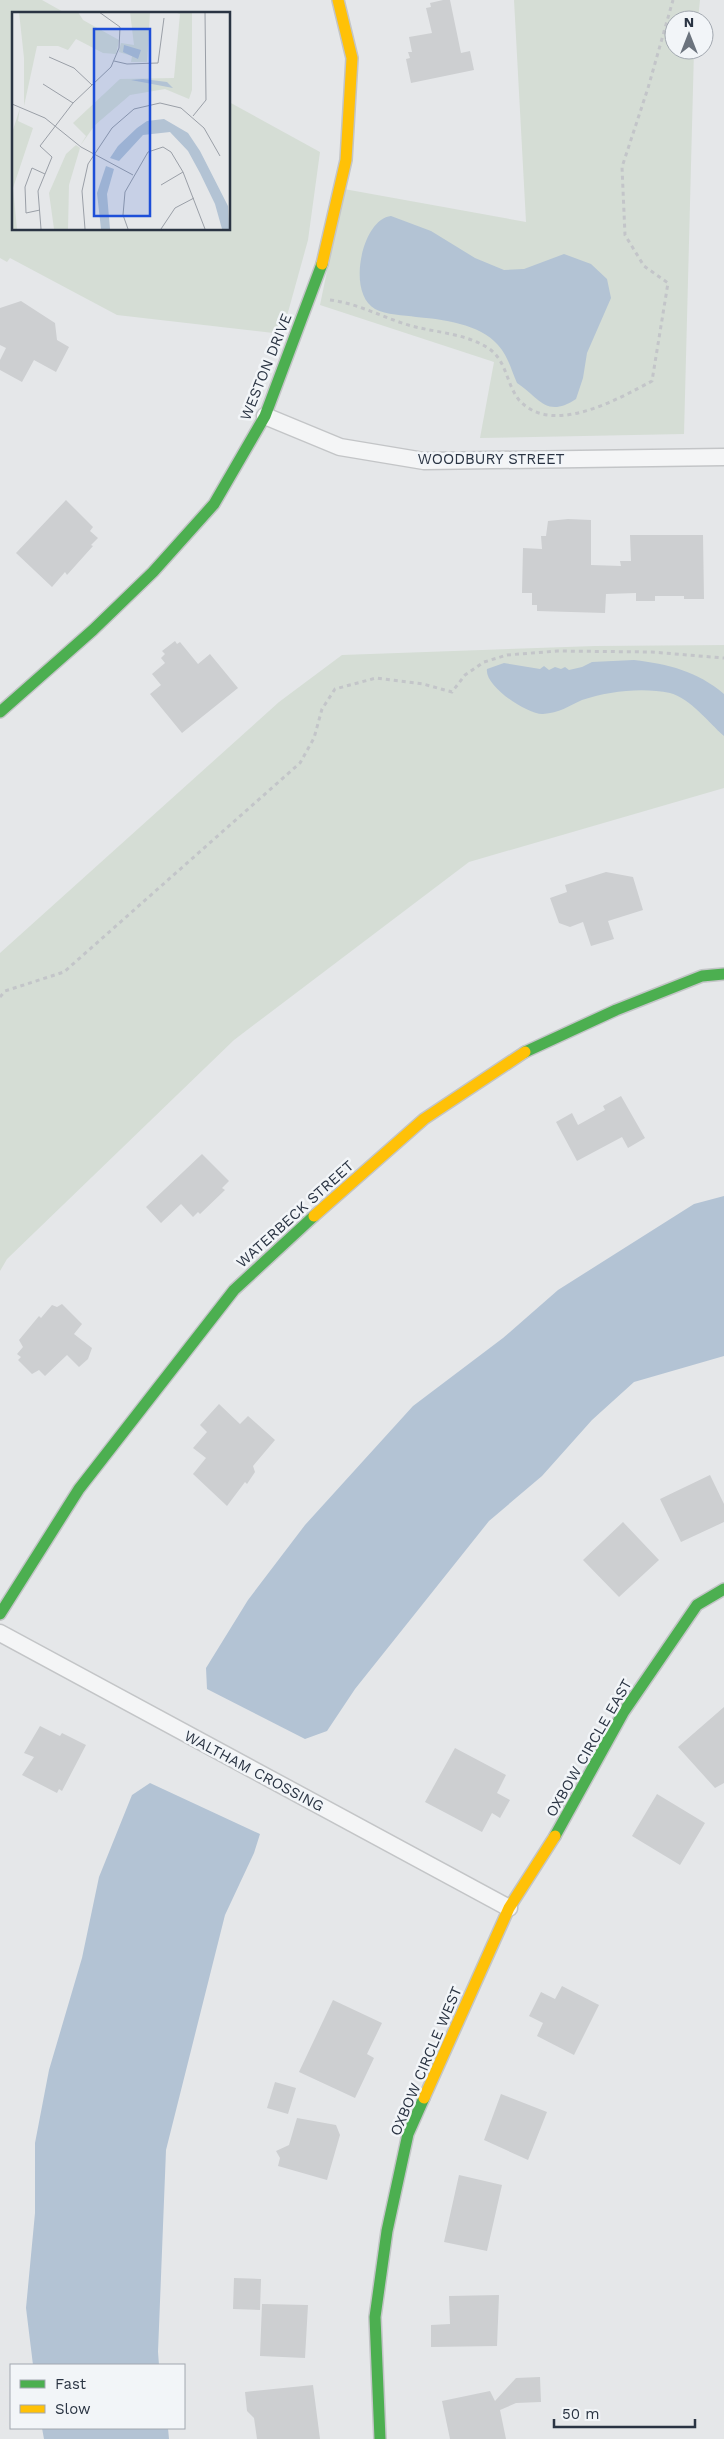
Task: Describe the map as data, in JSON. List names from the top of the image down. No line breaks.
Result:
{"streets":{"street":["WESTON DRIVE","WOODBURY STREET","WATERBECK STREET","OXBOW CIRCLE EAST","WALTHAM CROSSING","OXBOW CIRCLE WEST"]},"crossings":[["WESTON DRIVE","WOODBURY STREET"],["OXBOW CIRCLE EAST","WALTHAM CROSSING"],["OXBOW CIRCLE EAST","OXBOW CIRCLE WEST"],["WALTHAM CROSSING","OXBOW CIRCLE WEST"]],"legend":["Fast","Slow"],"scale_bar":"50 m","north":"top"}
